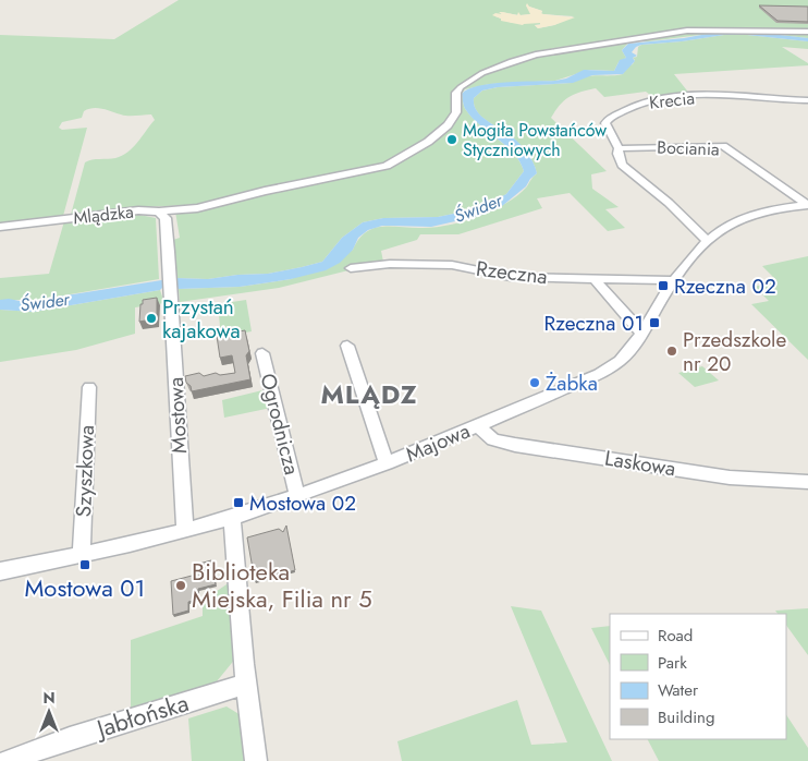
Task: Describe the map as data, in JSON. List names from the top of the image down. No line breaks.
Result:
{"streets":{"street":["Krecia","Bociania","Mlądzka","Rzeczna","Mostowa","Ogrodnicza","Majowa","Laskowa","Szyszkowa","Jabłońska"]},"crossings":[["Krecia","Bociania"],["Krecia","Majowa"],["Bociania","Majowa"],["Mlądzka","Mostowa"],["Rzeczna","Majowa"],["Mostowa","Majowa"],["Ogrodnicza","Majowa"],["Majowa","Laskowa"],["Majowa","Szyszkowa"]],"districts":["MLĄDZ"],"water":["Świder"],"places":{"other":["Mogiła Powstańców Styczniowych","Przystań kajakowa","Przedszkole nr 20","Żabka","Biblioteka Miejska, Filia nr 5"],"transit":["Rzeczna 02","Rzeczna 01","Mostowa 02","Mostowa 01"]},"legend":["Road","Park","Water","Building"],"north":"top"}
